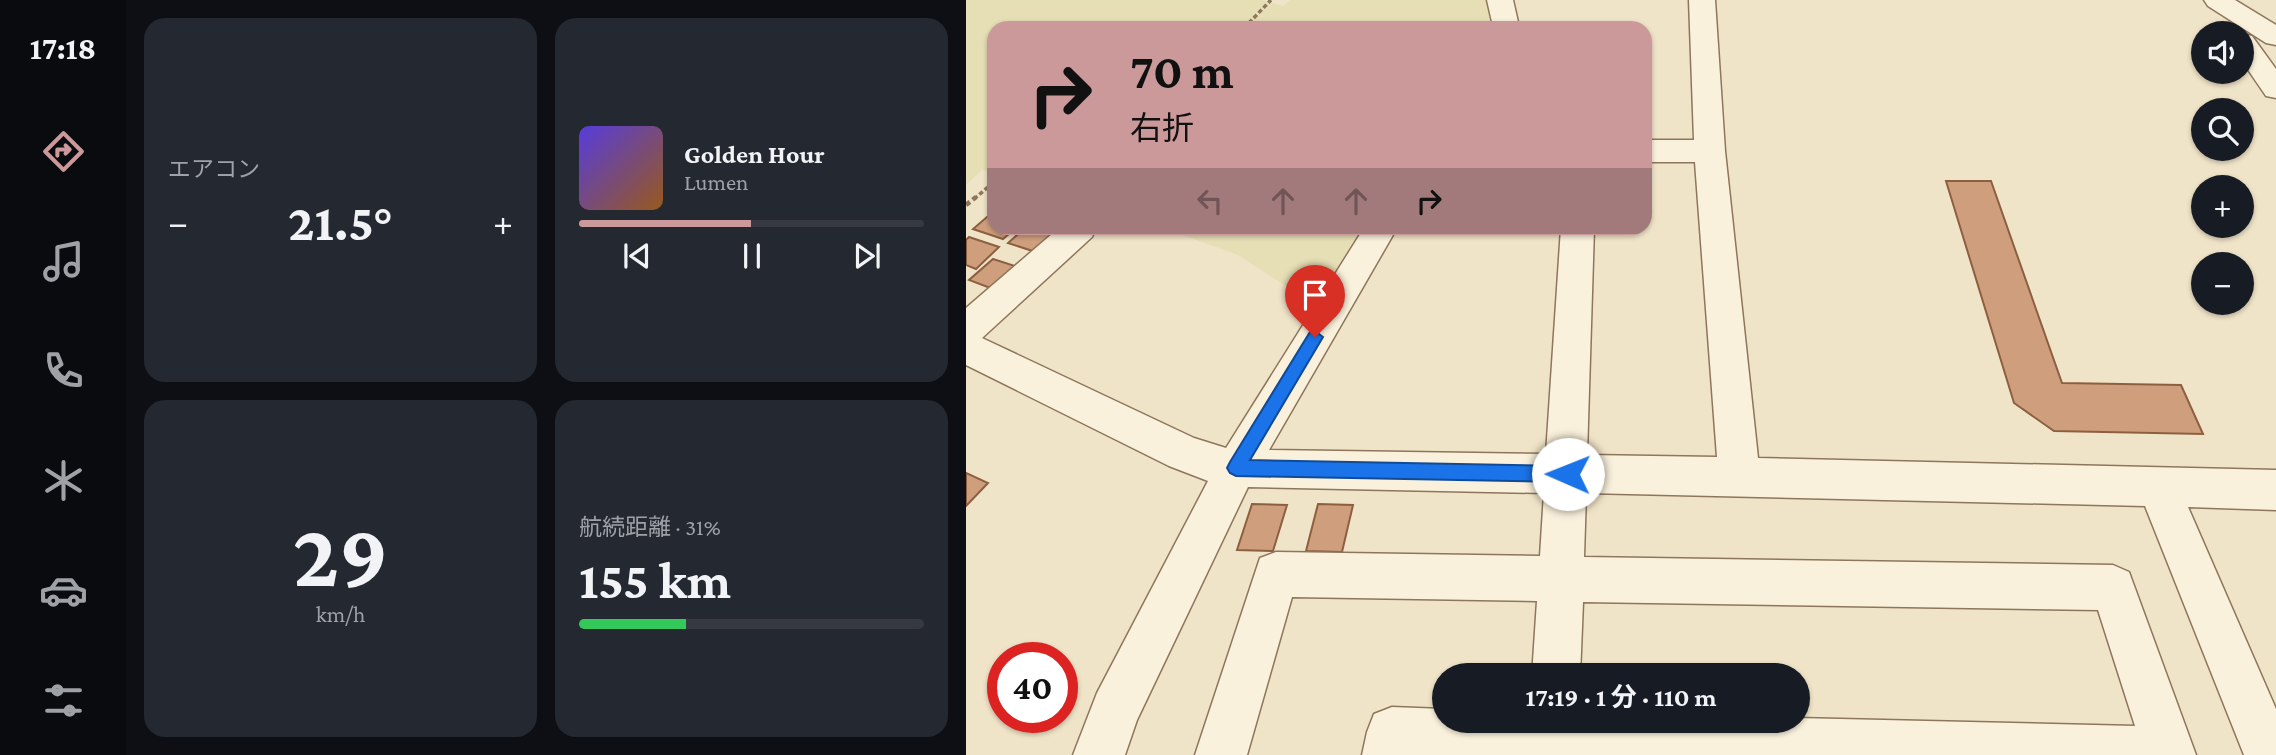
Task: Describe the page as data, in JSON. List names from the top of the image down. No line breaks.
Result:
{"page":{"tabs":"17:18","tile":["エアコン",["29","km/h"],["航続距離 · 31%","155 km"]],"map_buttons":["+","−"],"turn":["70 m","右折"],"song":["Golden Hour","Lumen"],"heat":["−","21.5°","+"],"limit":"40","trip":"17:19 · 1 分 · 110 m"}}
